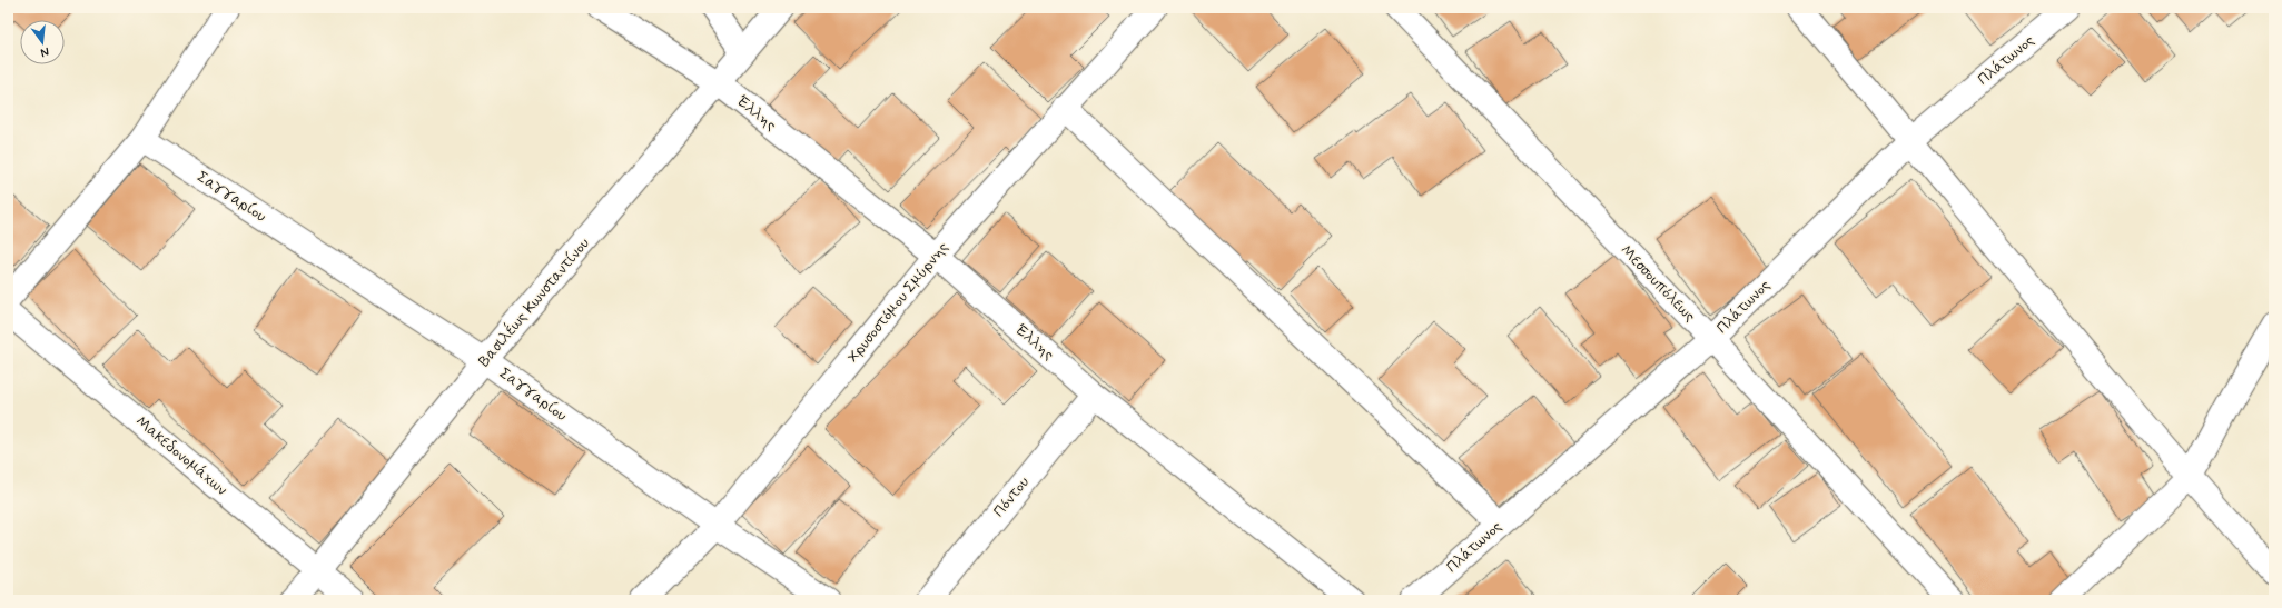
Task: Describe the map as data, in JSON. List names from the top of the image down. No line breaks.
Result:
{"streets":{"street":["Πλάτωνος","Έλλης","Σαγγαρίου","Μεσσουπόλεως","Βασιλέως Κωνσταντίνου","Χρυσοστόμου Σμύρνης","Μακεδονομάχων","Πόντου"]},"crossings":[["Πλάτωνος","Μεσσουπόλεως"],["Έλλης","Βασιλέως Κωνσταντίνου"],["Έλλης","Χρυσοστόμου Σμύρνης"],["Έλλης","Πόντου"],["Σαγγαρίου","Βασιλέως Κωνσταντίνου"],["Σαγγαρίου","Χρυσοστόμου Σμύρνης"],["Βασιλέως Κωνσταντίνου","Μακεδονομάχων"]],"north":"bottom"}
